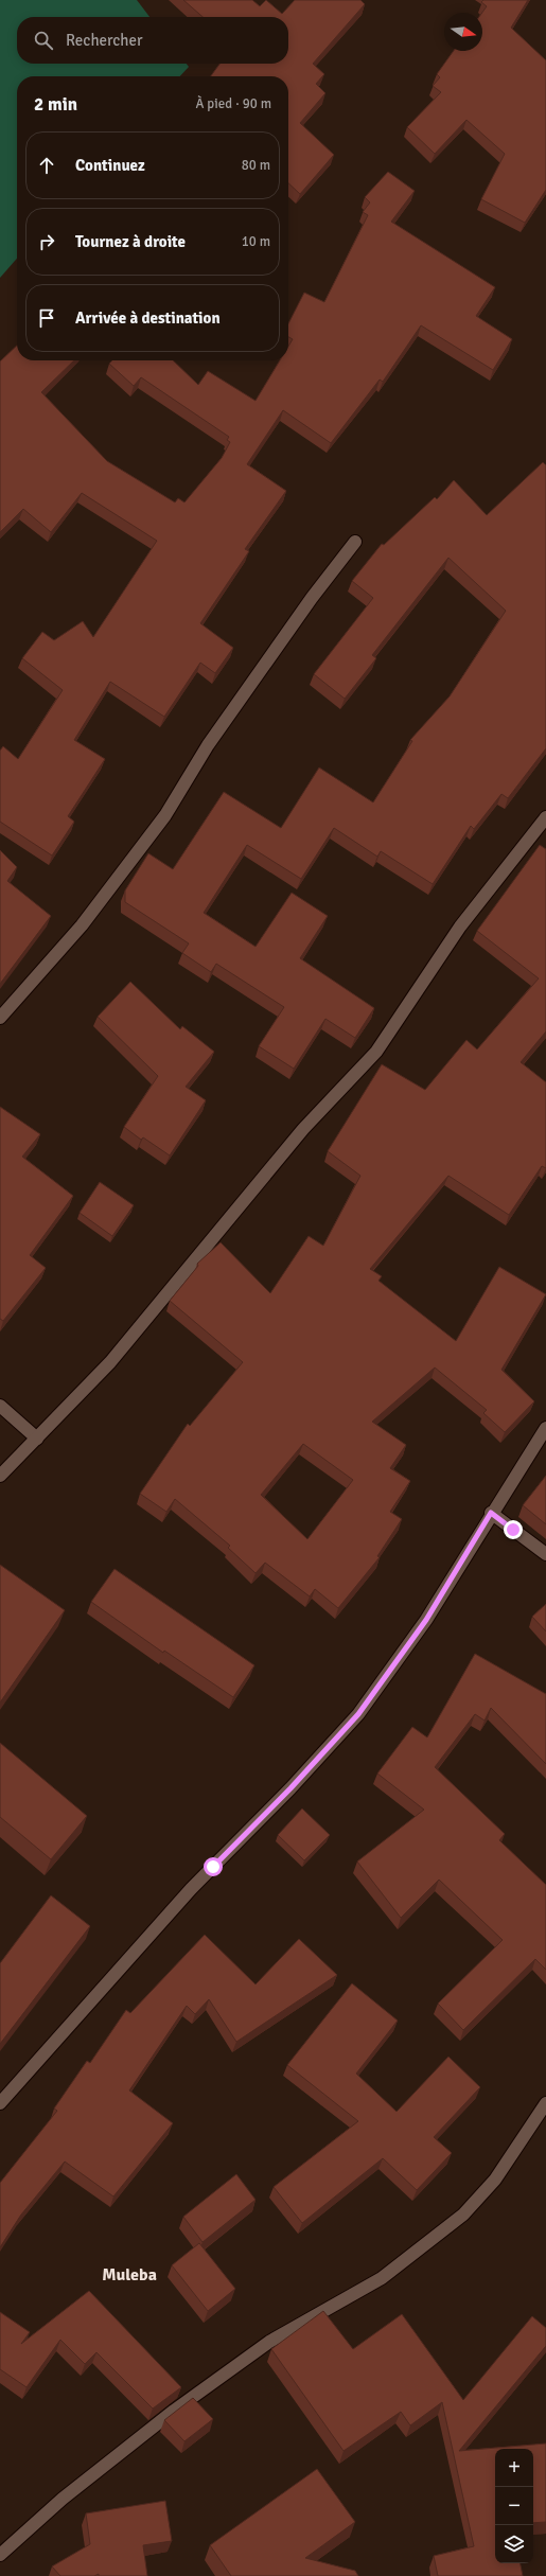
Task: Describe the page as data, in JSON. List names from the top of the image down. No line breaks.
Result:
{"districts":["Muleba"],"north":"right","page":{"search":"Rechercher","heading":["2 min","À pied · 90 m"],"list":[["Continuez","80 m"],["Tournez à droite","10 m"],"Arrivée à destination"],"map_buttons":["+","−"]}}
